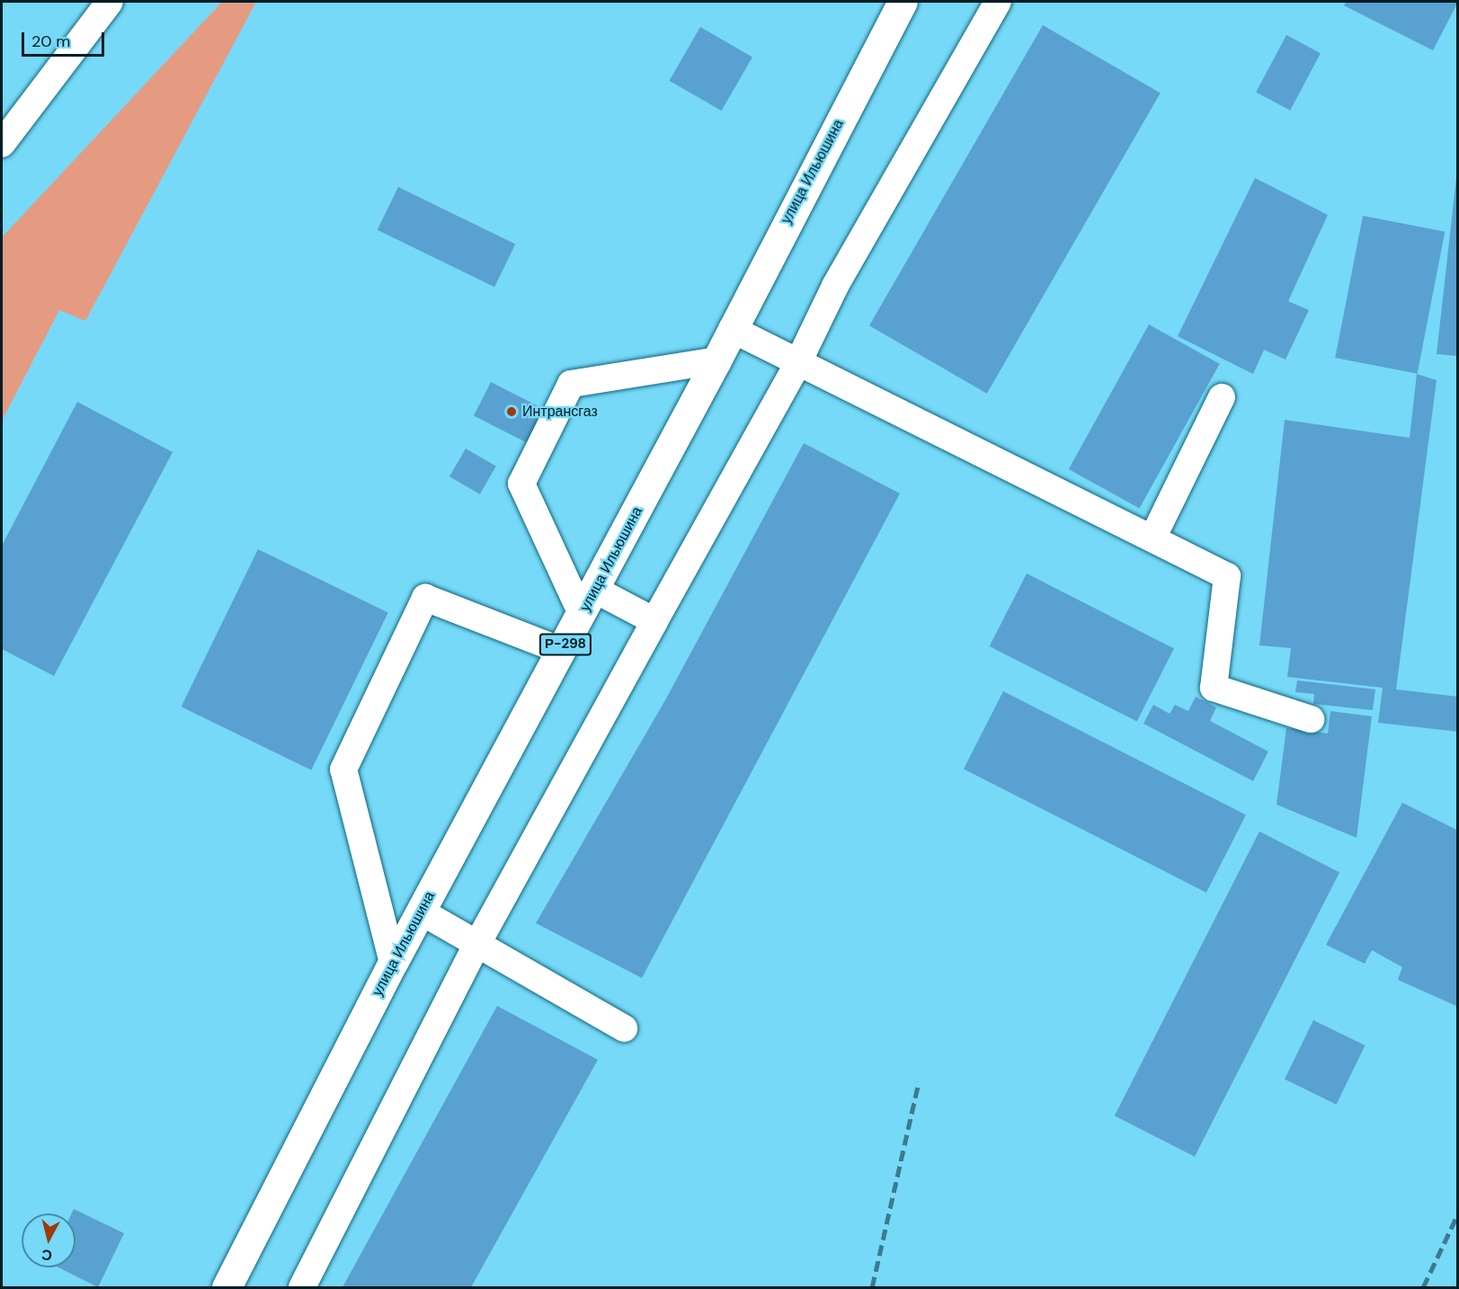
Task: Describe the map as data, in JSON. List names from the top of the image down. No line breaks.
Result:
{"streets":{"highway":["улица Ильюшина","Р-298"]},"places":["Интрансгаз"],"scale_bar":"20 m","north":"bottom"}
